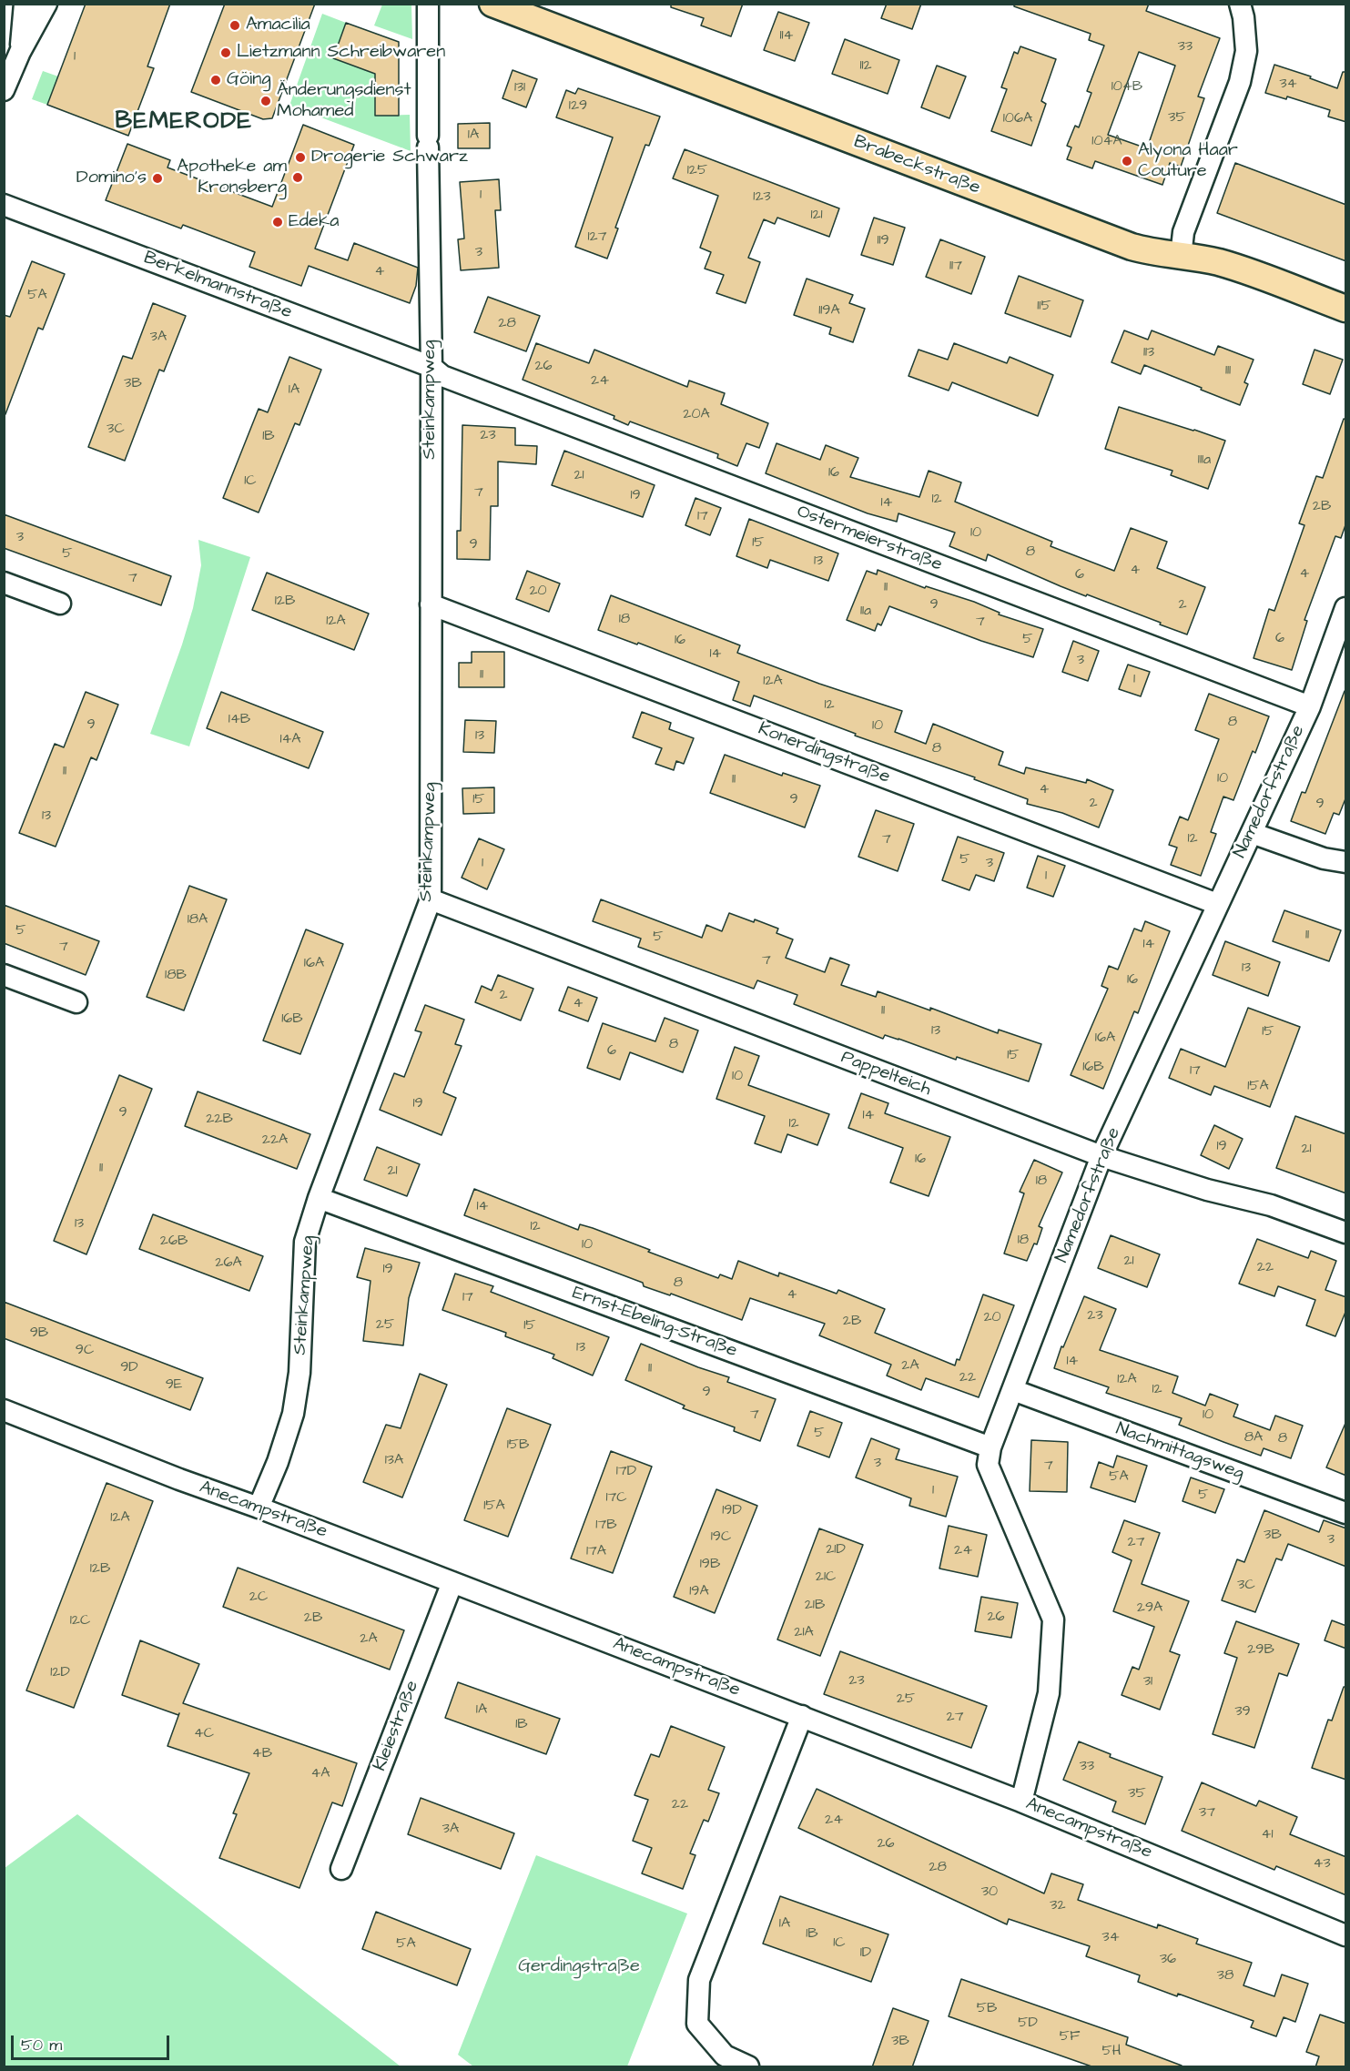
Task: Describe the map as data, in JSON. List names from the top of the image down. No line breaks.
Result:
{"streets":{"main road":["Brabeckstraße"],"street":["Berkelmannstraße","Steinkampweg","Ostermeierstraße","Konerdingstraße","Namedorfstraße","Pappelteich","Ernst-Ebeling-Straße","Nachmittagsweg","Anecampstraße","Kleiestraße"]},"crossings":[["Berkelmannstraße","Steinkampweg"],["Berkelmannstraße","Ostermeierstraße"],["Steinkampweg","Ostermeierstraße"],["Steinkampweg","Konerdingstraße"],["Steinkampweg","Pappelteich"],["Steinkampweg","Ernst-Ebeling-Straße"],["Steinkampweg","Anecampstraße"],["Ostermeierstraße","Namedorfstraße"],["Konerdingstraße","Namedorfstraße"],["Namedorfstraße","Pappelteich"],["Namedorfstraße","Ernst-Ebeling-Straße"],["Namedorfstraße","Nachmittagsweg"],["Namedorfstraße","Anecampstraße"],["Anecampstraße","Kleiestraße"]],"districts":["BEMERODE"],"parks":["Gerdingstraße"],"places":["Amacilia","Lietzmann Schreibwaren","Göing","Änderungsdienst Mohamed","Drogerie Schwarz","Alyona Haar Couture","Apotheke am Kronsberg","Domino's","Edeka"],"house_numbers":["114","33","1","112","34","104B","131","129","35","106A","1A","104A","125","1","123","121","127","119","3","117","4","5A","115","119A","28","3A","113","26","111","24","3B","1A","20A","3C","23","1B","111a","16","21","1C","7","19","12","14","2B","17","10","3","15","9","8","5","13","4","4","6","7","11","20","12B","9","2","11a","18","12A","7","6","5","16","14","3","11","1","12A","12","14B","8","9","10","13","14A","8","11","10","11","4","15","9","2","9","13","12","7","5","1","3","1","18A","5","11","5","14","7","7","16A","13","18B","16","2","4","11","16B","13","15","16A","8","6","15","16B","17","10","15A","19","9","14","22B","12","22A","19","21","16","11","21","18","14","13","12","18","26B","10","21","26A","22","19","8","4","17","23","20","2B","25","15","9B","13","9C","14","2A","9D","11","22","12A","9E","12","9","7","10","5","8A","8","15B","13A","3","7","17D","5A","1","5","17C","15A","19D","12A","17B","3B","19C","3","27","21D","24","17A","19B","12B","21C","3C","19A","2C","21B","29A","26","2B","12C","21A","2A","29B","12D","23","31","25","1A","39","27","1B","4C","4B","33","4A","35","22","37","24","3A","41","26","43","28","30","32","1A","1B","34","1C","5A","1D","36","38","5B","5D","5F","3B","5H"],"scale_bar":"50 m"}
